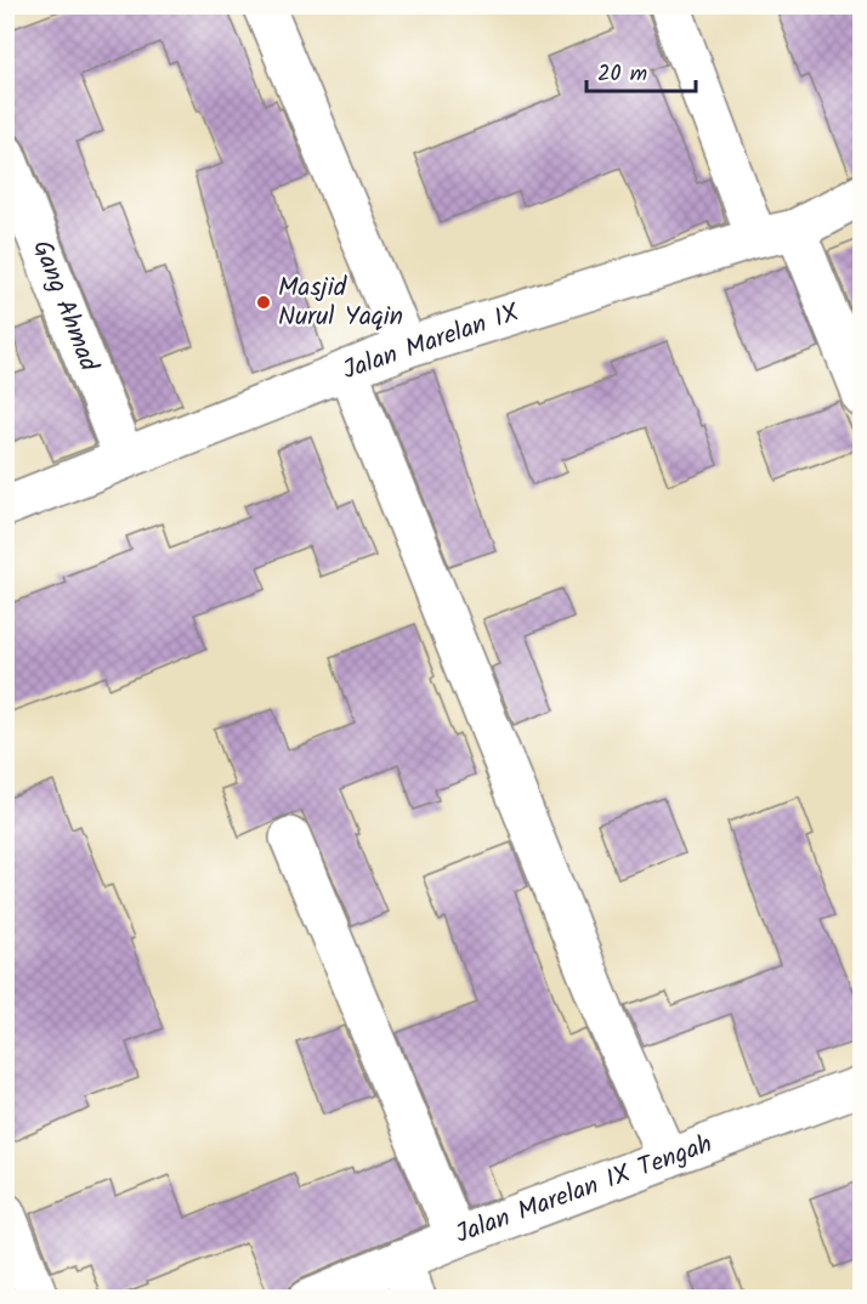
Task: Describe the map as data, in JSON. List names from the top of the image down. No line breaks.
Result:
{"streets":{"street":["Gang Ahmad","Jalan Marelan IX","Jalan Marelan IX Tengah"]},"crossings":[["Gang Ahmad","Jalan Marelan IX"]],"places":["Masjid Nurul Yaqin"],"scale_bar":"20 m"}
